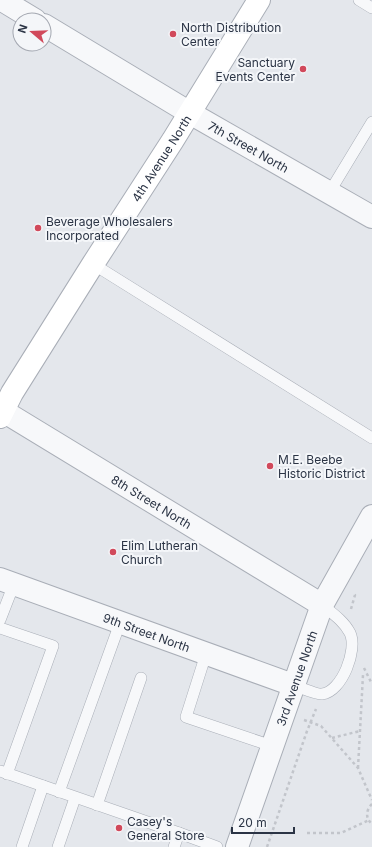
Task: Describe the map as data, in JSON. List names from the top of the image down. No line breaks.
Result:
{"streets":{"street":["7th Street North","4th Avenue North","8th Street North","9th Street North","3rd Avenue North"]},"crossings":[["7th Street North","4th Avenue North"],["4th Avenue North","8th Street North"],["8th Street North","3rd Avenue North"],["9th Street North","3rd Avenue North"]],"places":["North Distribution Center","Sanctuary Events Center","Beverage Wholesalers Incorporated","M.E. Beebe Historic District","Elim Lutheran Church","Casey's General Store"],"scale_bar":"20 m","north":"left"}
